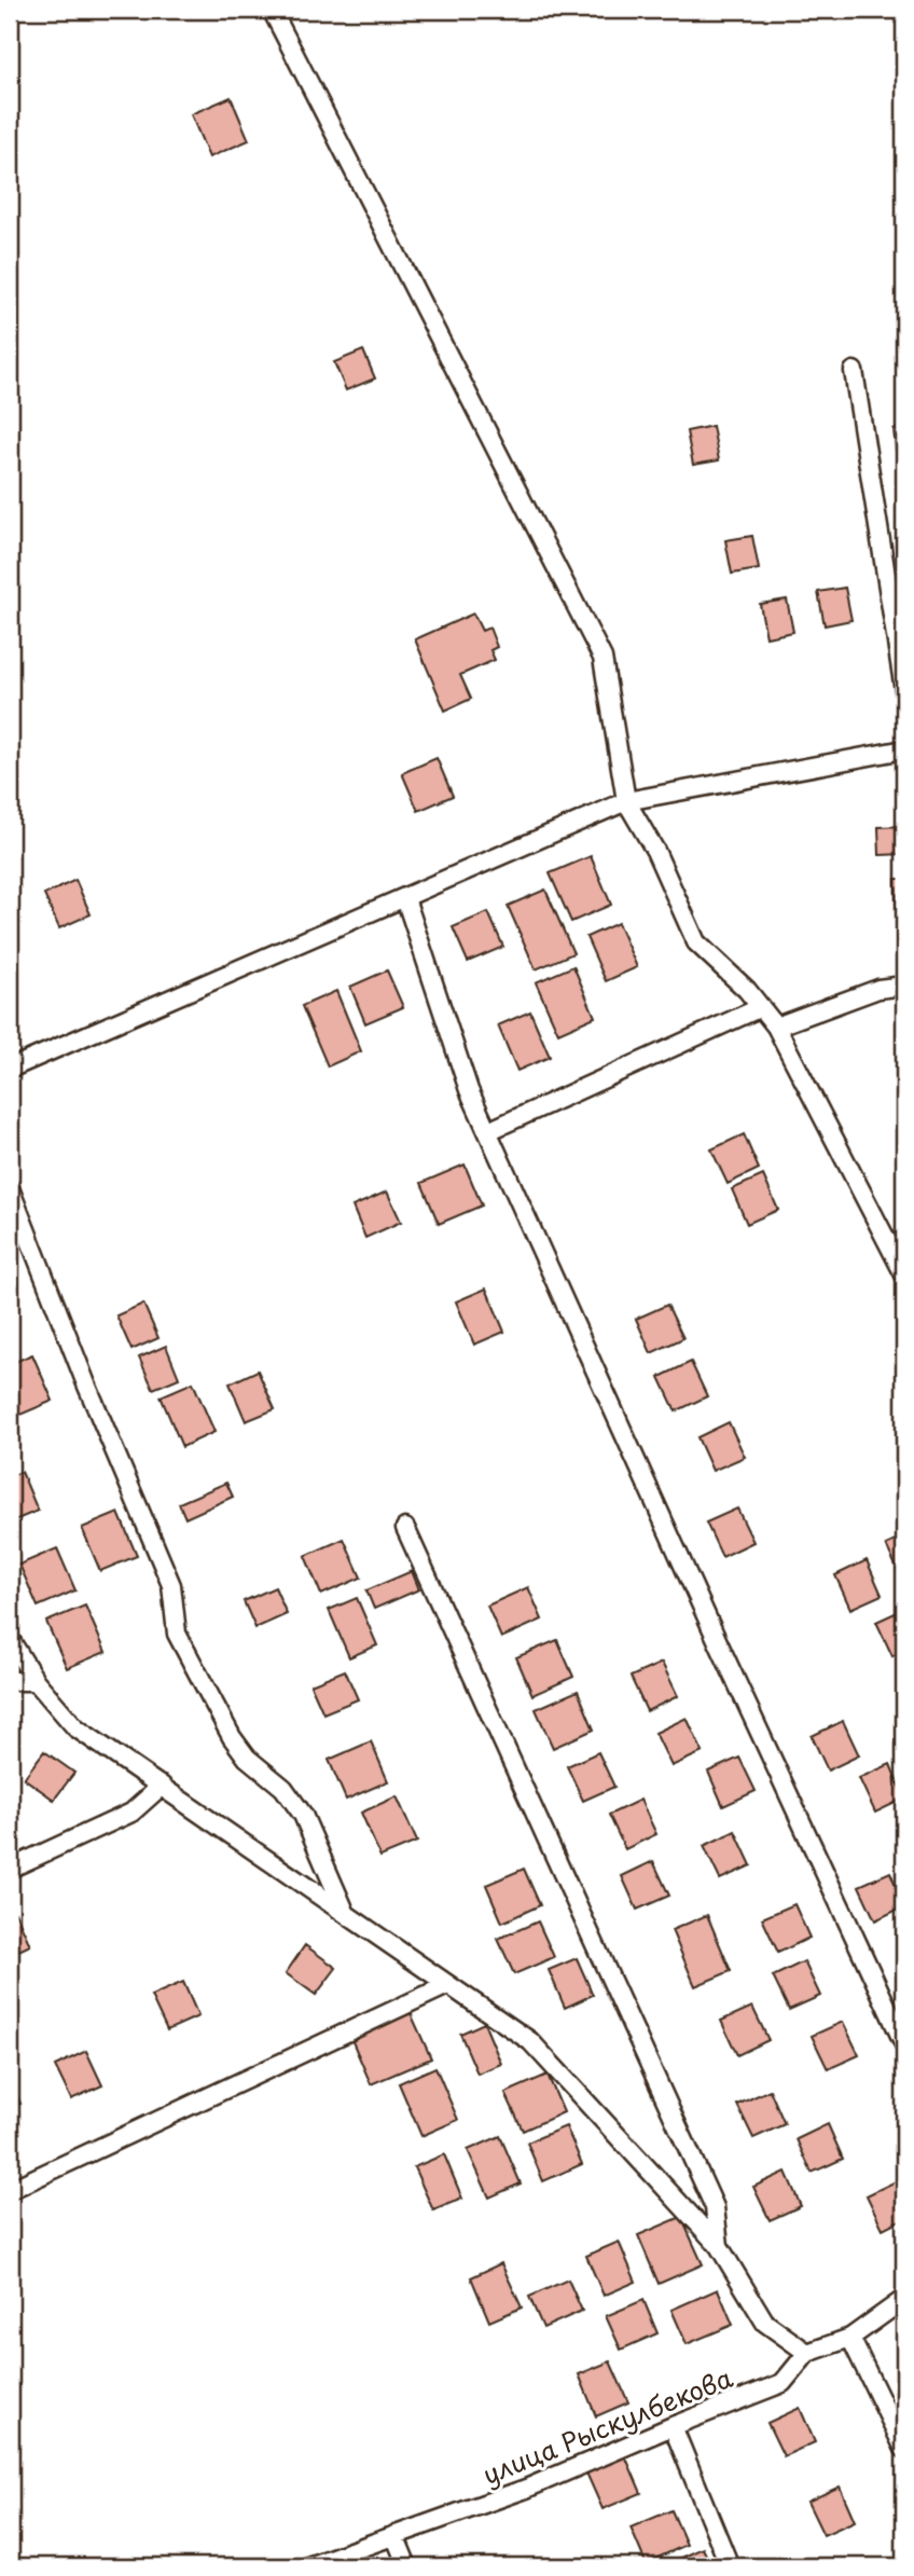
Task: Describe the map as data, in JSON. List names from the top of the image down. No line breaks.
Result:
{"streets":{"street":["улица Рыскулбекова"]}}
